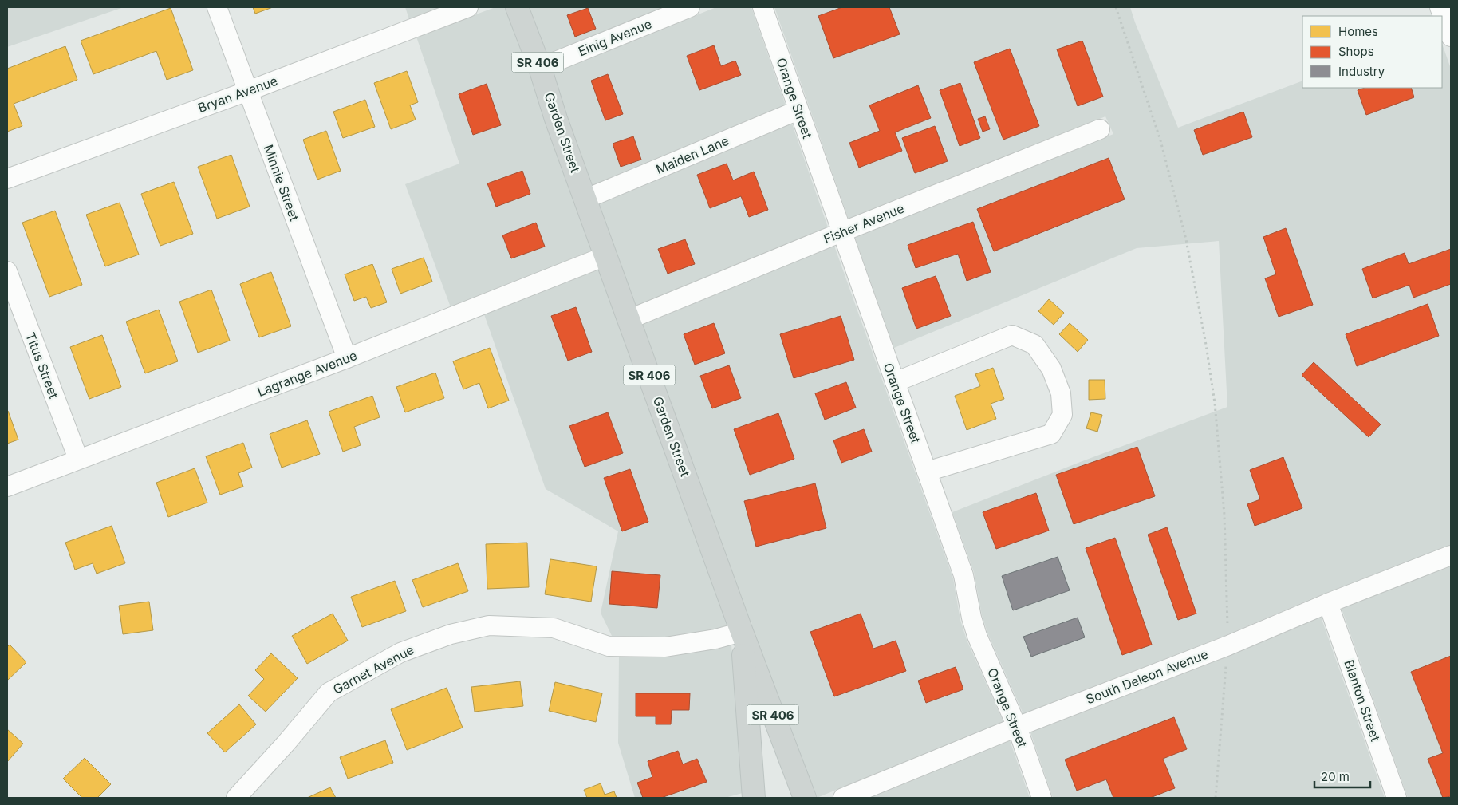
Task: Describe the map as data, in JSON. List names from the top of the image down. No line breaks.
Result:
{"streets":{"main road":["SR 406","Garden Street"],"street":["Einig Avenue","Bryan Avenue","Orange Street","Maiden Lane","Minnie Street","Fisher Avenue","Titus Street","Lagrange Avenue","Garnet Avenue","South Deleon Avenue","Blanton Street"]},"crossings":[["Einig Avenue","Garden Street"],["Bryan Avenue","Minnie Street"],["Orange Street","Maiden Lane"],["Orange Street","Fisher Avenue"],["Orange Street","South Deleon Avenue"],["Garden Street","Maiden Lane"],["Garden Street","Fisher Avenue"],["Garden Street","Lagrange Avenue"],["Garden Street","Garnet Avenue"],["Minnie Street","Lagrange Avenue"],["Titus Street","Lagrange Avenue"],["South Deleon Avenue","Blanton Street"]],"legend":["Homes","Shops","Industry"],"scale_bar":"20 m"}
